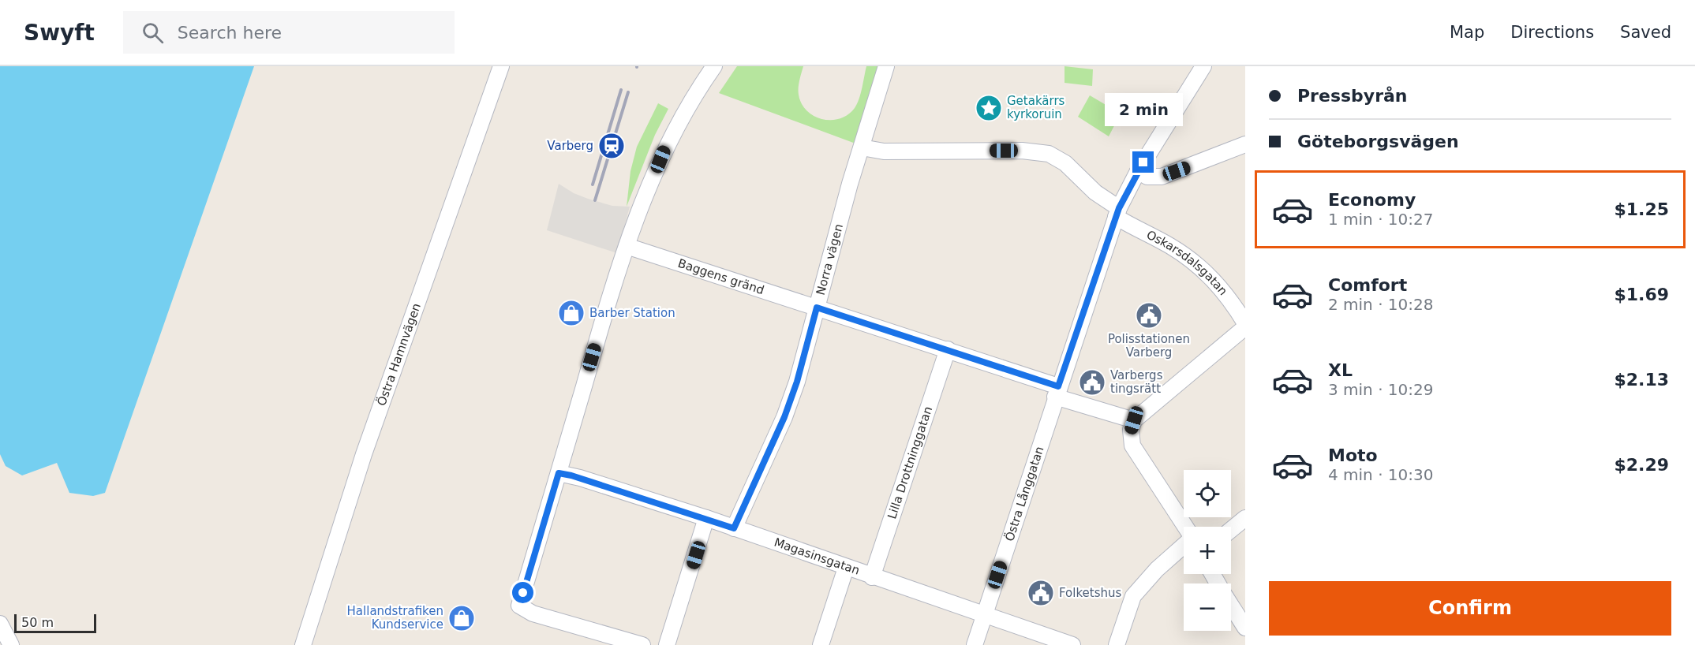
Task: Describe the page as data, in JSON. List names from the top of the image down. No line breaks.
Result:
{"streets":{"street":["Norra vägen","Oskarsdalsgatan","Baggens gränd","Östra Hamnvägen","Lilla Drottninggatan","Östra Långgatan","Magasinsgatan"]},"crossings":[["Norra vägen","Oskarsdalsgatan"],["Norra vägen","Baggens gränd"],["Norra vägen","Magasinsgatan"],["Oskarsdalsgatan","Östra Långgatan"],["Baggens gränd","Lilla Drottninggatan"],["Baggens gränd","Östra Långgatan"],["Lilla Drottninggatan","Magasinsgatan"],["Östra Långgatan","Magasinsgatan"]],"places":{"place":["Getakärrs kyrkoruin"],"station":["Varberg"],"shop":["Barber Station","Hallandstrafiken Kundservice"],"public building":["Polisstationen Varberg","Varbergs tingsrätt","Folketshus"]},"scale_bar":"50 m","page":{"header":"Swyft","search":"Search here","nav":["Map","Directions","Saved"],"banner":["Pressbyrån","Göteborgsvägen"],"bubble":"2 min","list":[{"name":"Economy","note":"1 min · 10:27","value":"$1.25"},{"name":"Comfort","note":"2 min · 10:28","value":"$1.69"},{"name":"XL","note":"3 min · 10:29","value":"$2.13"},{"name":"Moto","note":"4 min · 10:30","value":"$2.29"}],"map_buttons":["+","−"],"buttons":"Confirm","scale":"50 m"}}
